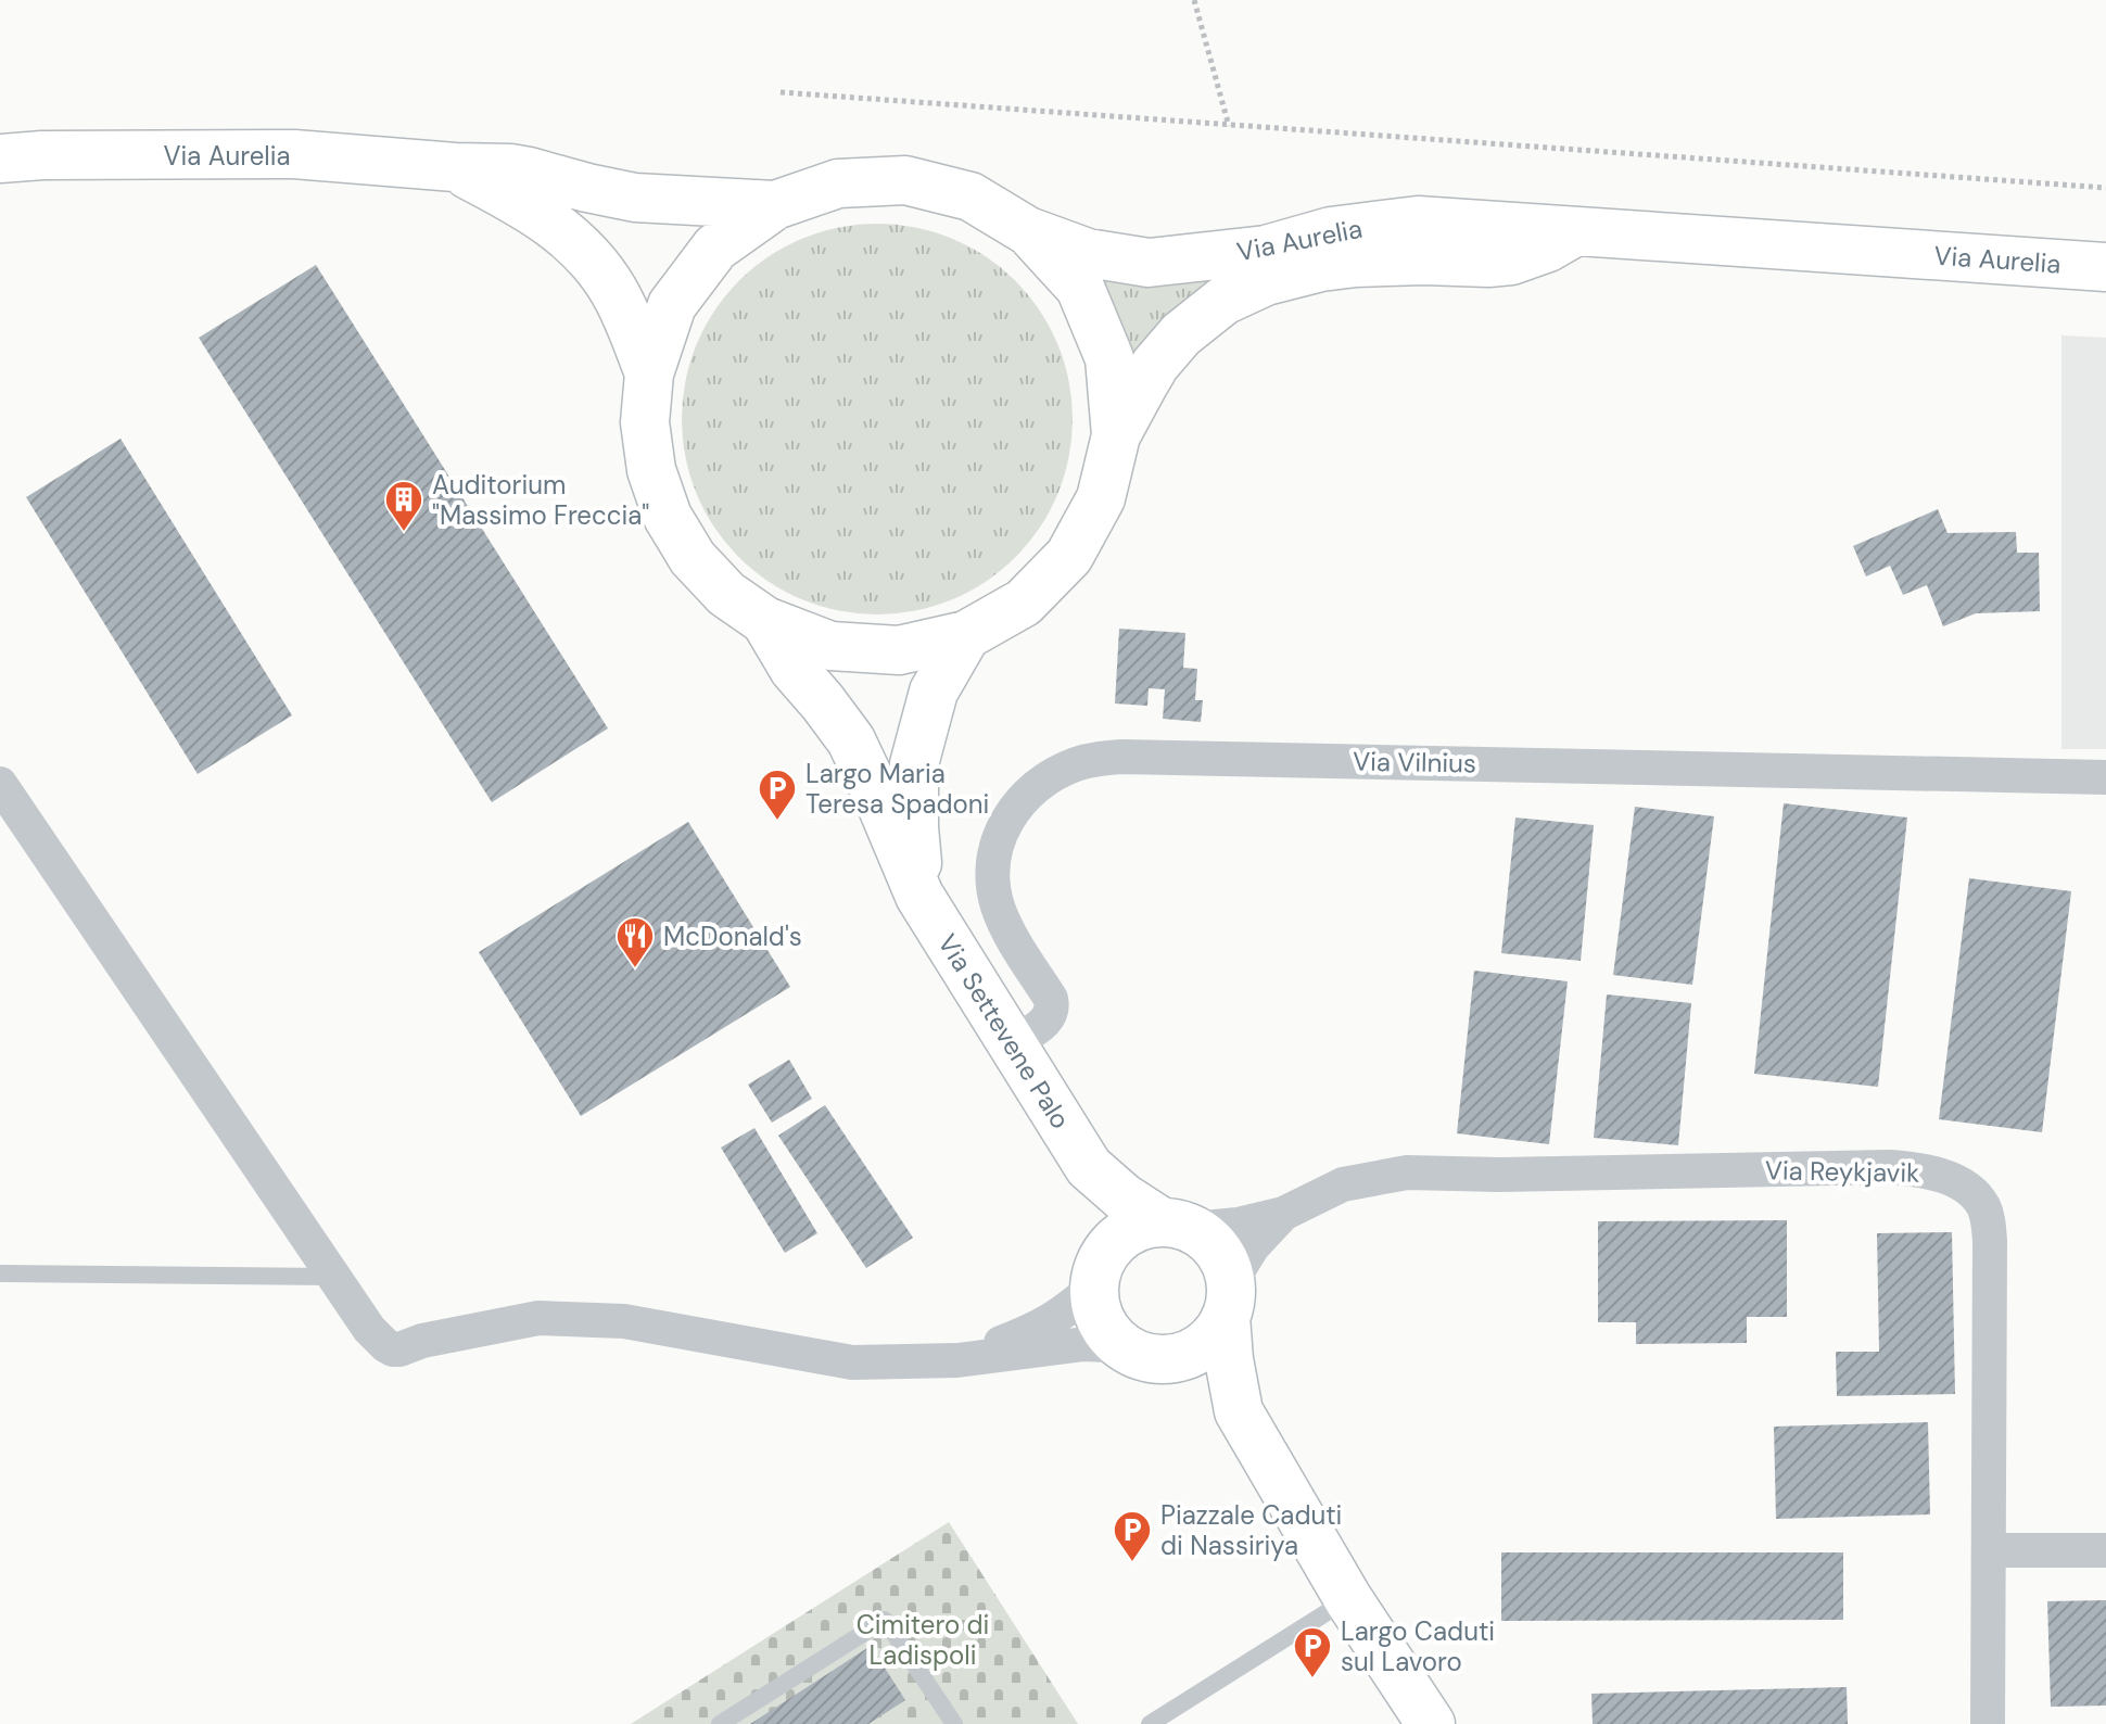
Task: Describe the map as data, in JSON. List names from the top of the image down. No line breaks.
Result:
{"streets":{"main road":["Via Aurelia","Via Settevene Palo"],"street":["Via Vilnius","Via Reykjavik"]},"crossings":[["Via Aurelia","Via Settevene Palo"],["Via Vilnius","Via Settevene Palo"],["Via Settevene Palo","Via Reykjavik"]],"parks":["Cimitero di Ladispoli"],"places":{"building":["Auditorium \"Massimo Freccia\""],"parking":["Largo Maria Teresa Spadoni","Piazzale Caduti di Nassiriya","Largo Caduti sul Lavoro"],"restaurant":["McDonald's"]}}
